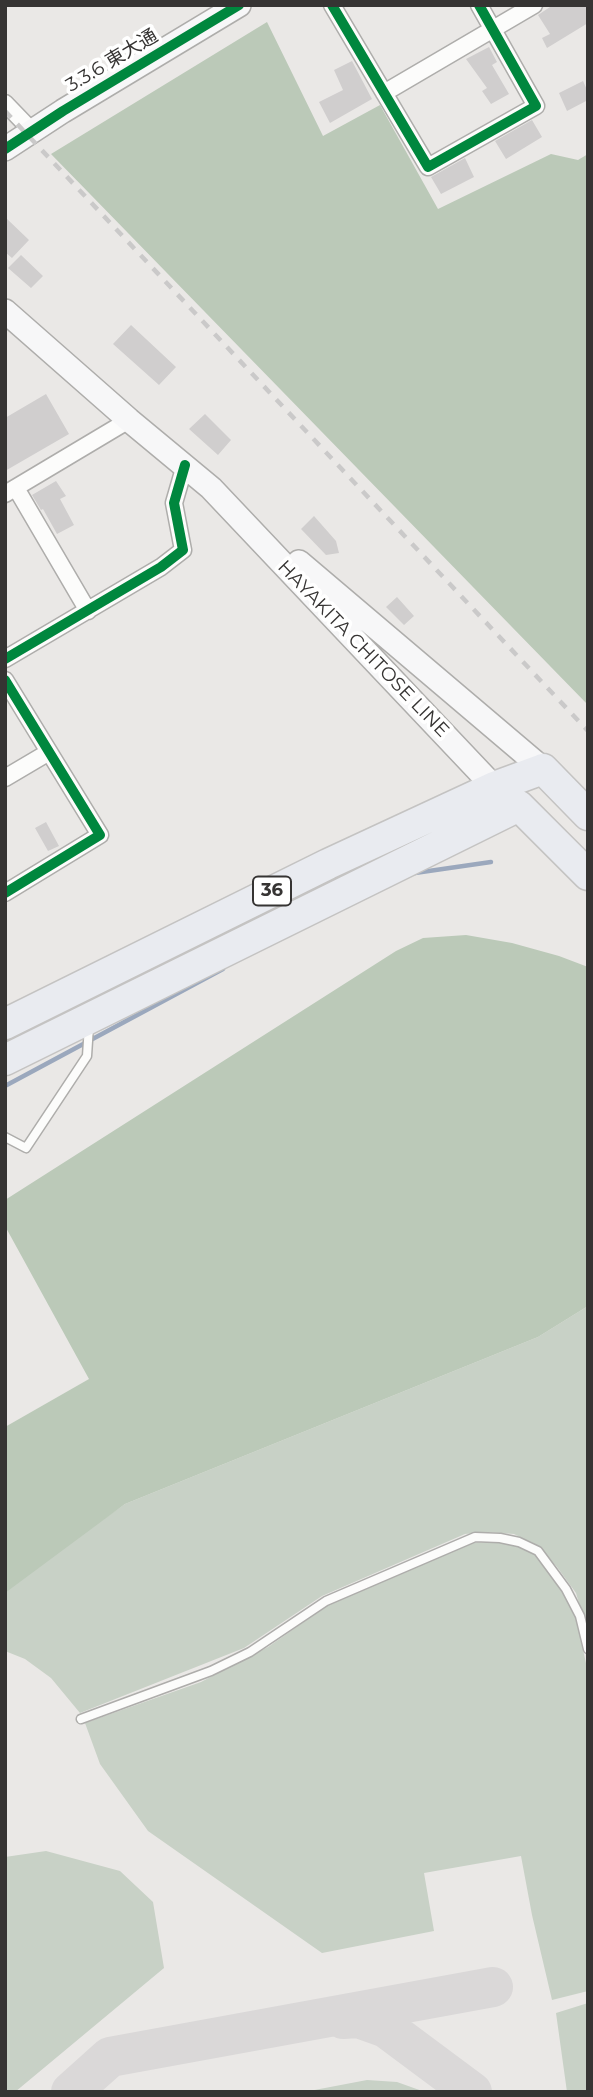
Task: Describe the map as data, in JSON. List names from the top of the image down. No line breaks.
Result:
{"streets":{"highway":["36"],"main road":["3.3.6 東大通","HAYAKITA CHITOSE LINE"]},"crossings":[["HAYAKITA CHITOSE LINE","36"]]}
